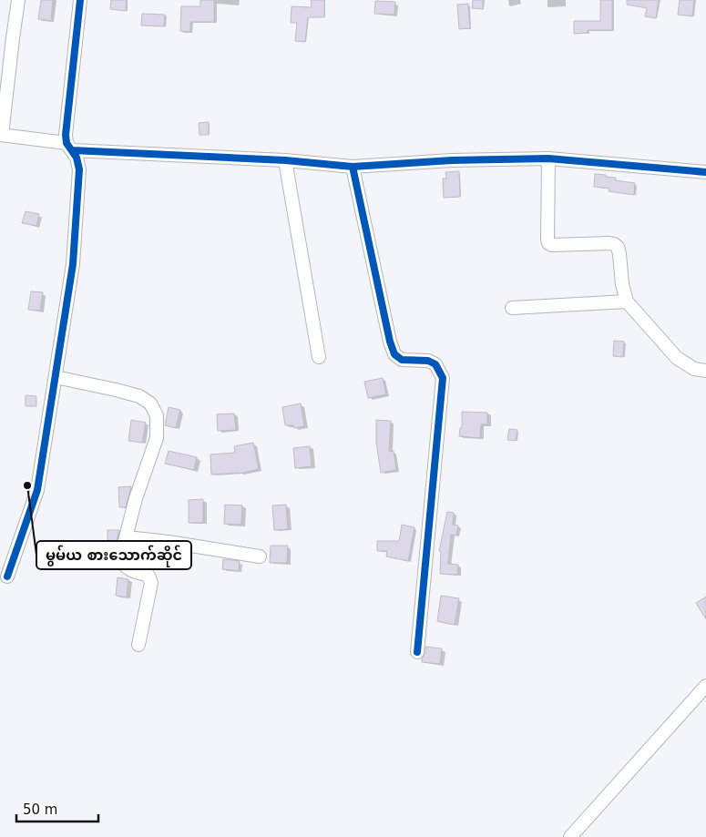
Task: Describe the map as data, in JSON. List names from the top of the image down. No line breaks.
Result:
{"places":["မွမ်ယ စားသောက်ဆိုင်"],"scale_bar":"50 m"}
